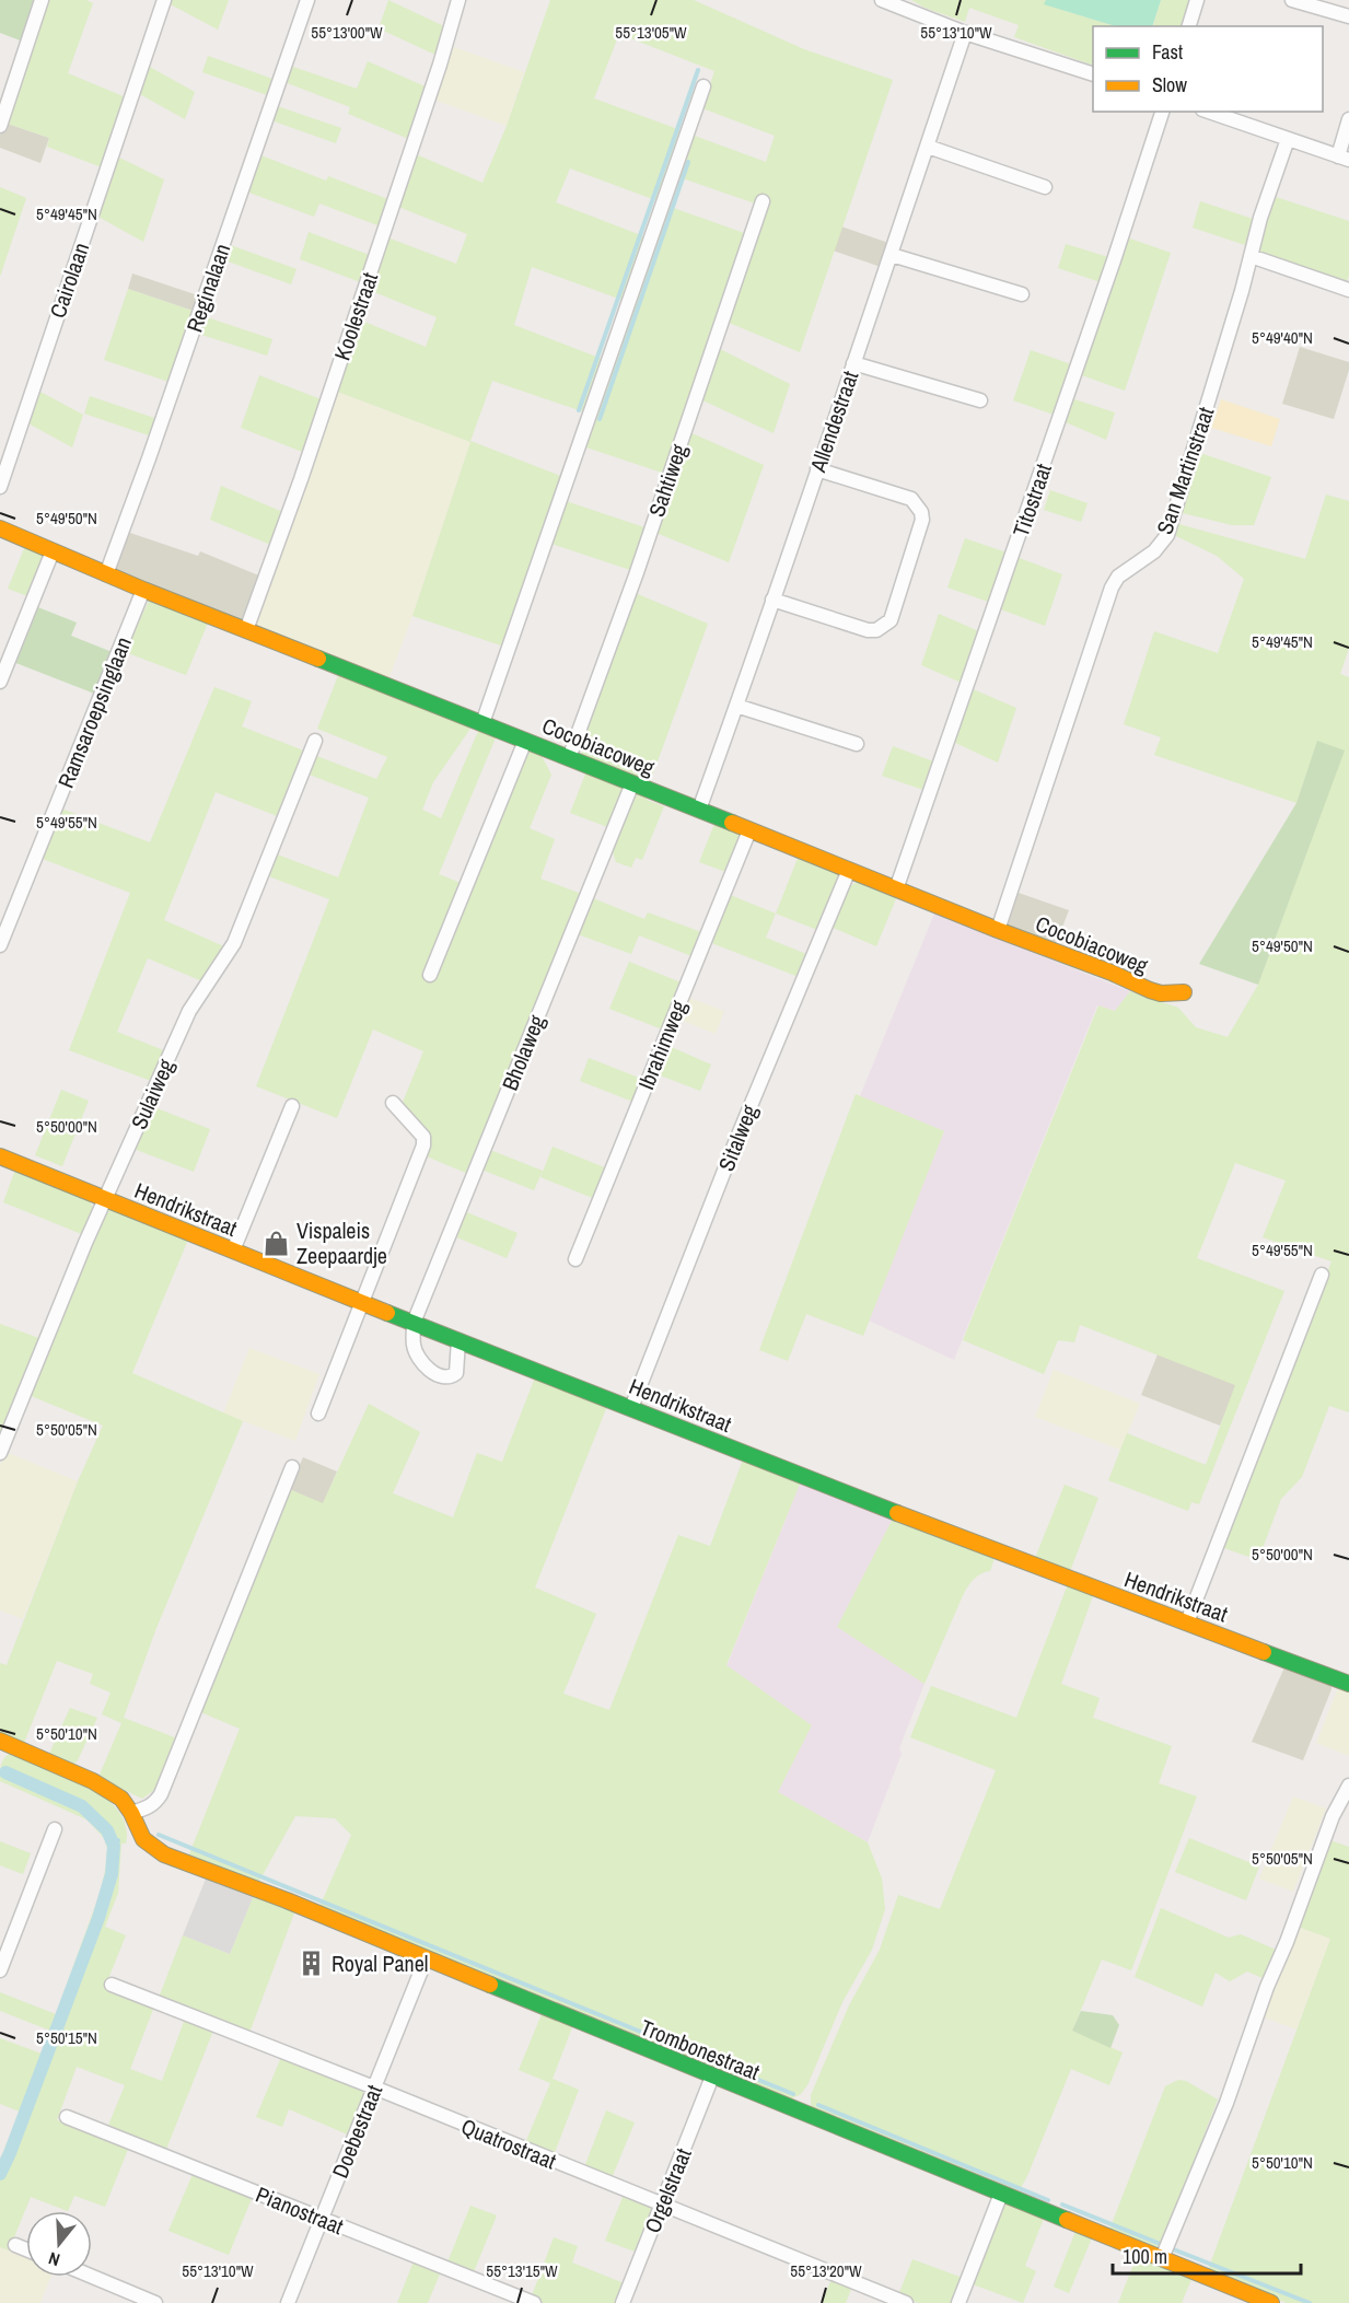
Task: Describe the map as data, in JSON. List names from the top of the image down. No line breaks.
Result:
{"streets":{"street":["Cairolaan","Reginalaan","Koolestraat","Allendestraat","San Martinstraat","Sahtiweg","Titostraat","Ramsaroepsinglaan","Cocobiacoweg","Ibrahimweg","Bholaweg","Sulaiweg","Sitalweg","Hendrikstraat","Trombonestraat","Doebestraat","Quatrostraat","Orgelstraat","Pianostraat"]},"crossings":[["Reginalaan","Cocobiacoweg"],["Koolestraat","Cocobiacoweg"],["Allendestraat","Cocobiacoweg"],["San Martinstraat","Cocobiacoweg"],["Sahtiweg","Cocobiacoweg"],["Titostraat","Cocobiacoweg"],["Ramsaroepsinglaan","Cocobiacoweg"],["Cocobiacoweg","Ibrahimweg"],["Cocobiacoweg","Bholaweg"],["Cocobiacoweg","Sitalweg"],["Bholaweg","Hendrikstraat"],["Sulaiweg","Hendrikstraat"],["Sitalweg","Hendrikstraat"],["Trombonestraat","Doebestraat"],["Trombonestraat","Orgelstraat"],["Doebestraat","Quatrostraat"],["Doebestraat","Pianostraat"],["Quatrostraat","Orgelstraat"]],"places":{"shop":["Vispaleis Zeepaardje"],"building":["Royal Panel"]},"legend":["Fast","Slow"],"scale_bar":"100 m","north":"bottom","coordinates":["55°13'00\"W","55°13'05\"W","55°13'10\"W","5°49'45\"N","5°49'40\"N","5°49'50\"N","5°49'55\"N","5°50'00\"N","5°50'05\"N","5°50'10\"N","5°50'15\"N","55°13'15\"W","55°13'20\"W"]}
